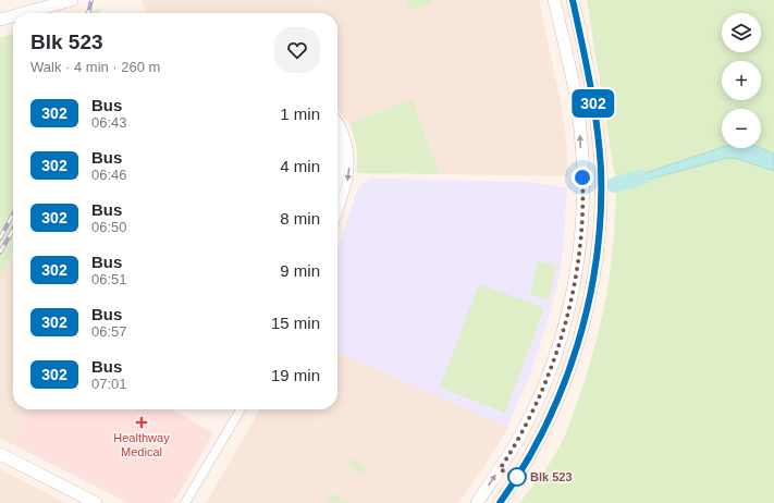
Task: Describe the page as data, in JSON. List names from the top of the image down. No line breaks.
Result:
{"places":{"health":["Healthway Medical"],"other":["Blk 523"]},"lines":["bus line 302"],"page":{"on_map":"302","map_buttons":["+","−"],"heading":["Blk 523","Walk · 4 min · 260 m"],"list":[{"mark":"302","name":"Bus","note":"06:43","value":"1 min"},{"mark":"302","name":"Bus","note":"06:46","value":"4 min"},{"mark":"302","name":"Bus","note":"06:50","value":"8 min"},{"mark":"302","name":"Bus","note":"06:51","value":"9 min"},{"mark":"302","name":"Bus","note":"06:57","value":"15 min"},{"mark":"302","name":"Bus","note":"07:01","value":"19 min"}]}}
